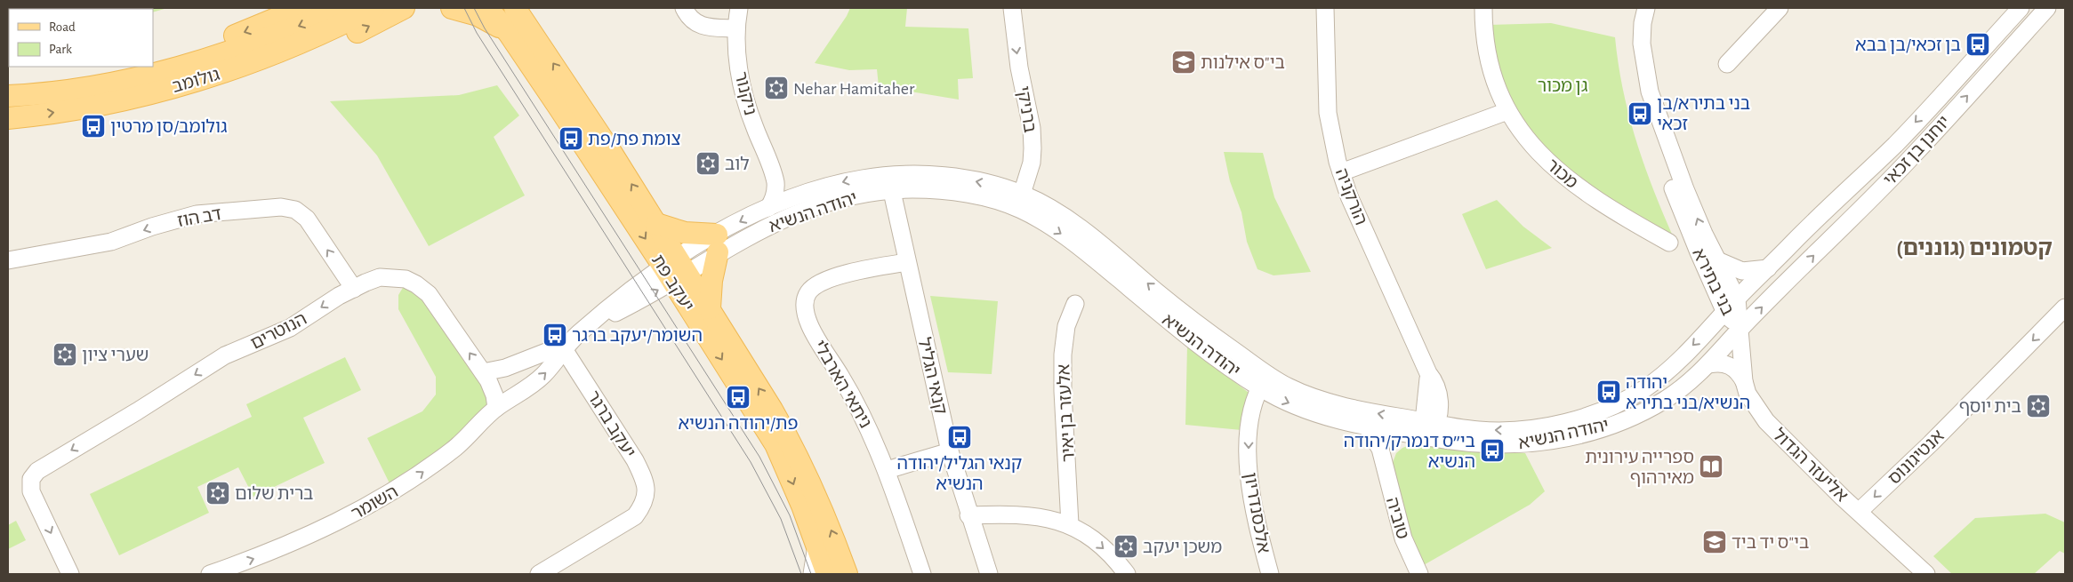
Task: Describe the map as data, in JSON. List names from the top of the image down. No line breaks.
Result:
{"streets":{"main road":["גולומב","יעקב פת"],"street":["ניקנור","ברניקי","יוחנן בן זכאי","מכור","הורקניה","יהודה הנשיא","דב הוז","בני בתירא","הנוטרים","קנאי הגליל","ניתאי הארבלי","אלעזר בן יאיר","יעקב ברגר","אנטיגונוס","אליעזר הגדול","השומר","אלכסנדריון","טוביה"]},"crossings":[["ניקנור","יהודה הנשיא"],["ברניקי","יהודה הנשיא"],["יוחנן בן זכאי","יהודה הנשיא"],["יוחנן בן זכאי","בני בתירא"],["יוחנן בן זכאי","אליעזר הגדול"],["הורקניה","יהודה הנשיא"],["יהודה הנשיא","בני בתירא"],["יהודה הנשיא","יעקב פת"],["יהודה הנשיא","קנאי הגליל"],["יהודה הנשיא","אליעזר הגדול"],["יהודה הנשיא","השומר"],["יהודה הנשיא","אלכסנדריון"],["יהודה הנשיא","טוביה"],["דב הוז","הנוטרים"],["בני בתירא","אליעזר הגדול"],["הנוטרים","השומר"],["קנאי הגליל","ניתאי הארבלי"],["יעקב ברגר","השומר"],["אנטיגונוס","אליעזר הגדול"]],"one_way":["ברניקי","דב הוז","אנטיגונוס","השומר","אלכסנדריון"],"districts":["קטמונים (גוננים)"],"parks":["גן מכור"],"places":{"bus stop":["בן זכאי/בן בבא","בני בתירא/בן זכאי","גולומב/סן מרטין","צומת פת/פת","השומר/יעקב ברגר","יהודה הנשיא/בני בתירא","פת/יהודה הנשיא","קנאי הגליל/יהודה הנשיא","בי״ס דנמרק/יהודה הנשיא"],"school or university":["בי\"ס אילנות","בי\"ס יד ביד"],"synagogue":["Nehar Hamitaher","לוב","שערי ציון","בית יוסף","ברית שלום","משכן יעקב"],"library":["ספרייה עירונית מאירהוף"]},"legend":["Road","Park"]}
